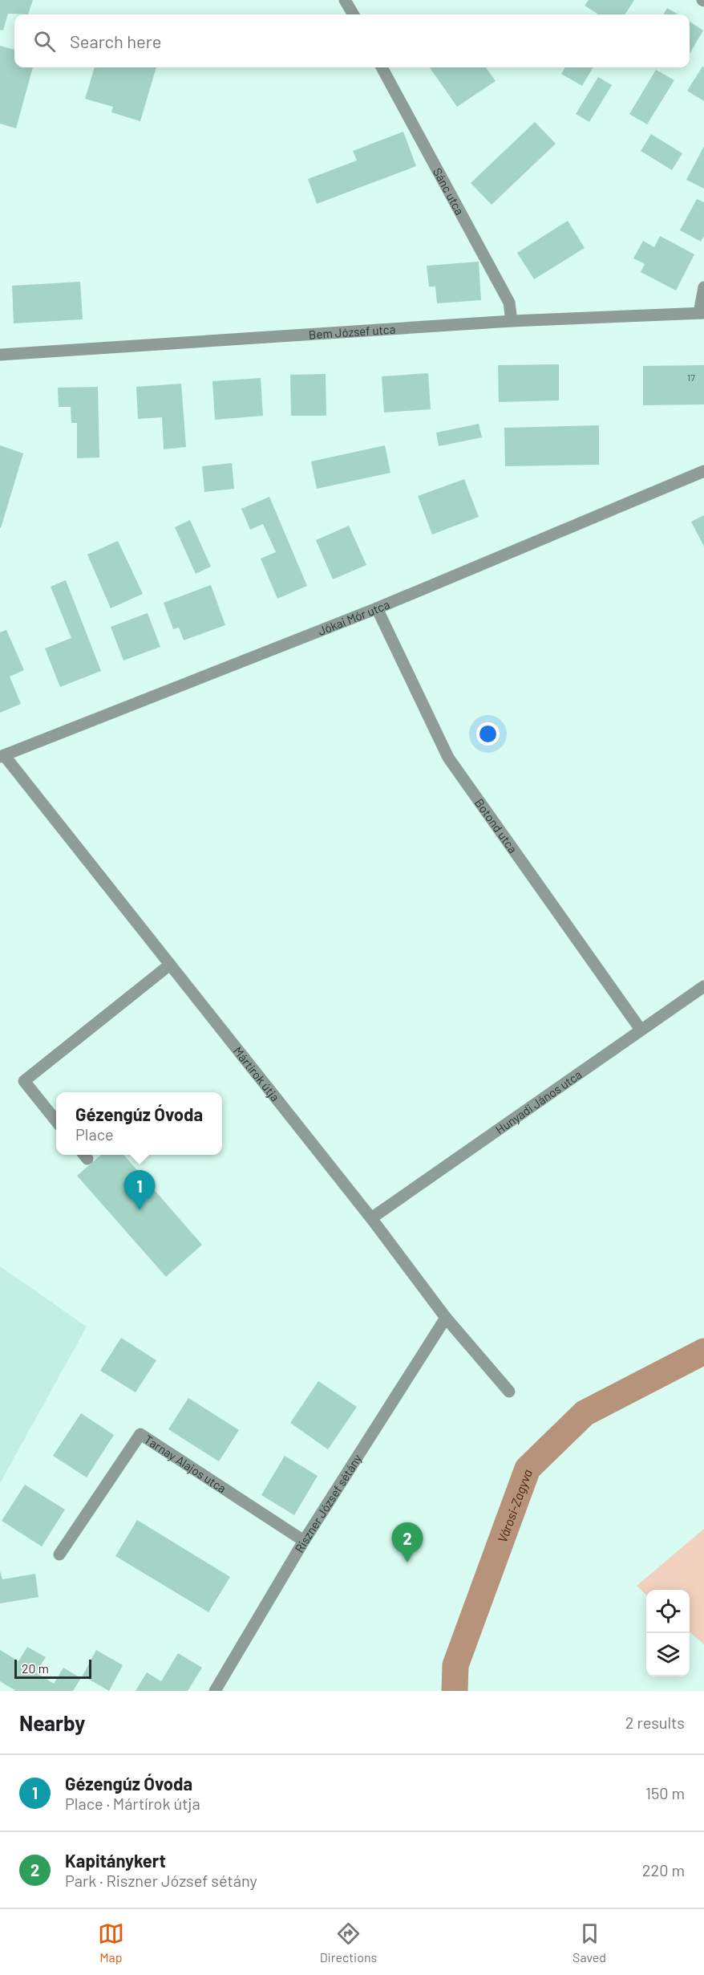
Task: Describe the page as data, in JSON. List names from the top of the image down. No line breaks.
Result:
{"streets":{"street":["Sánc utca","Bem József utca","Jókai Mór utca","Botond utca","Mártírok útja","Hunyadi János utca","Tarnay Alajos utca","Riszner József sétány"]},"crossings":[["Sánc utca","Bem József utca"],["Jókai Mór utca","Botond utca"],["Jókai Mór utca","Mártírok útja"],["Botond utca","Hunyadi János utca"],["Mártírok útja","Hunyadi János utca"],["Mártírok útja","Riszner József sétány"],["Tarnay Alajos utca","Riszner József sétány"]],"water":["Városi-Zagyva"],"house_numbers":["17"],"scale_bar":"20 m","page":{"search":"Search here","popup":["Gézengúz Óvoda","Place"],"pins":["1","2"],"scale":"20 m","heading":["Nearby","2 results"],"list":[{"mark":"1","name":"Gézengúz Óvoda","note":"Place · Mártírok útja","value":"150 m"},{"mark":"2","name":"Kapitánykert","note":"Park · Riszner József sétány","value":"220 m"}],"nav":["Map","Directions","Saved"]}}
